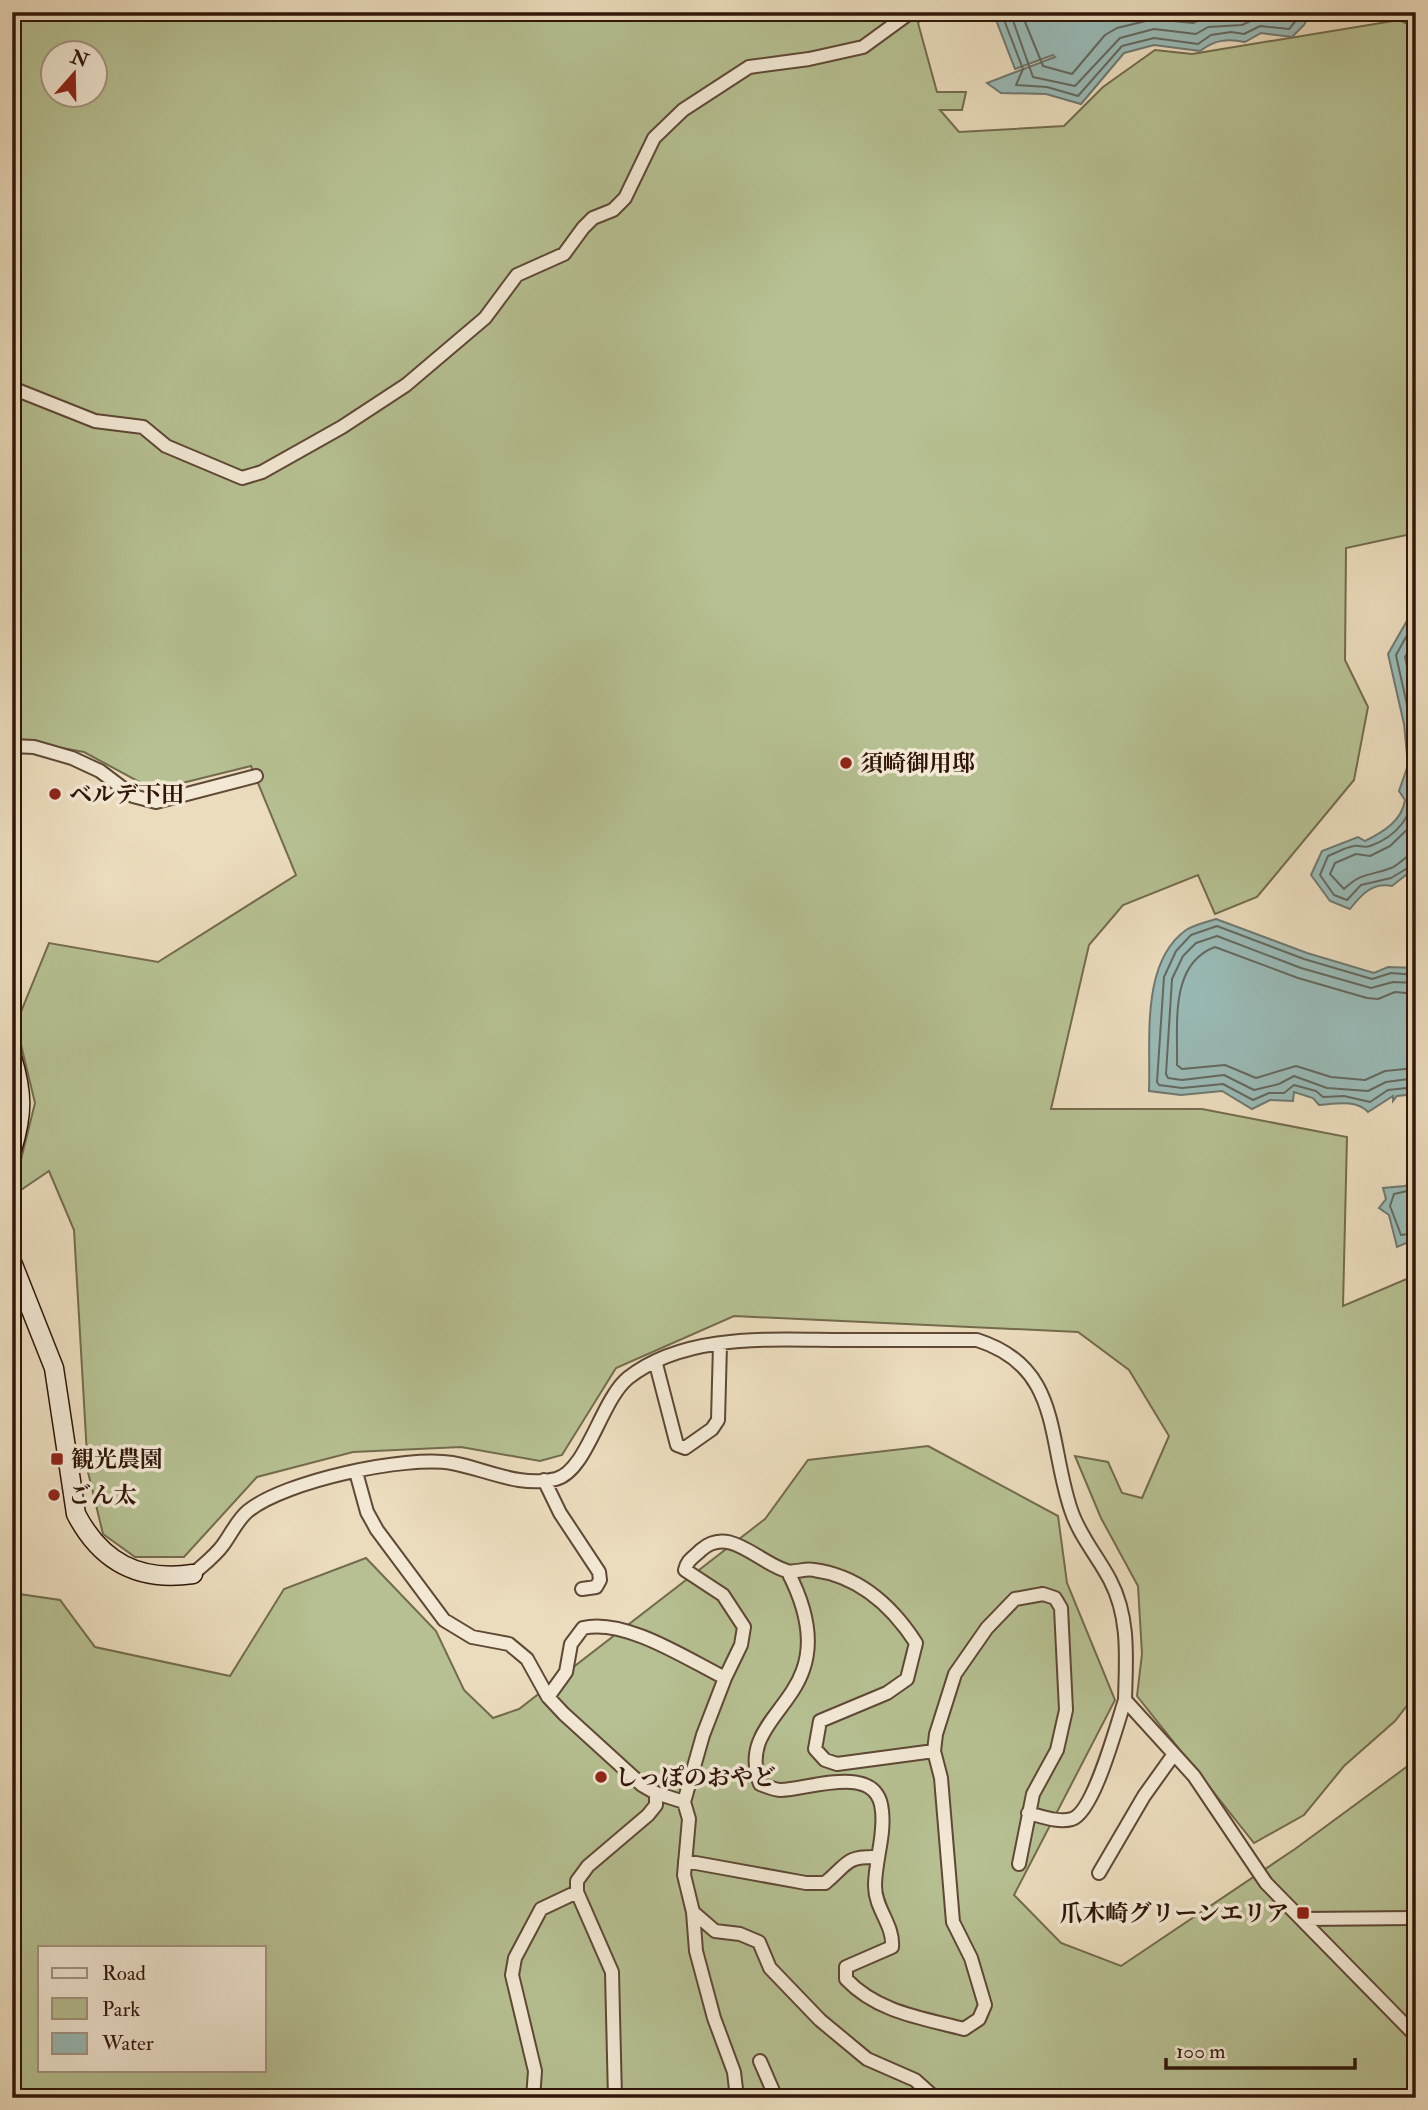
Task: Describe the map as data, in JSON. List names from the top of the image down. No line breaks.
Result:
{"places":{"other":["須崎御用邸","ベルデ下田","ごん太","しっぽのおやど"],"transit":["観光農園","爪木崎グリーンエリア"]},"legend":["Road","Park","Water"],"scale_bar":"100 m","north":"top"}
